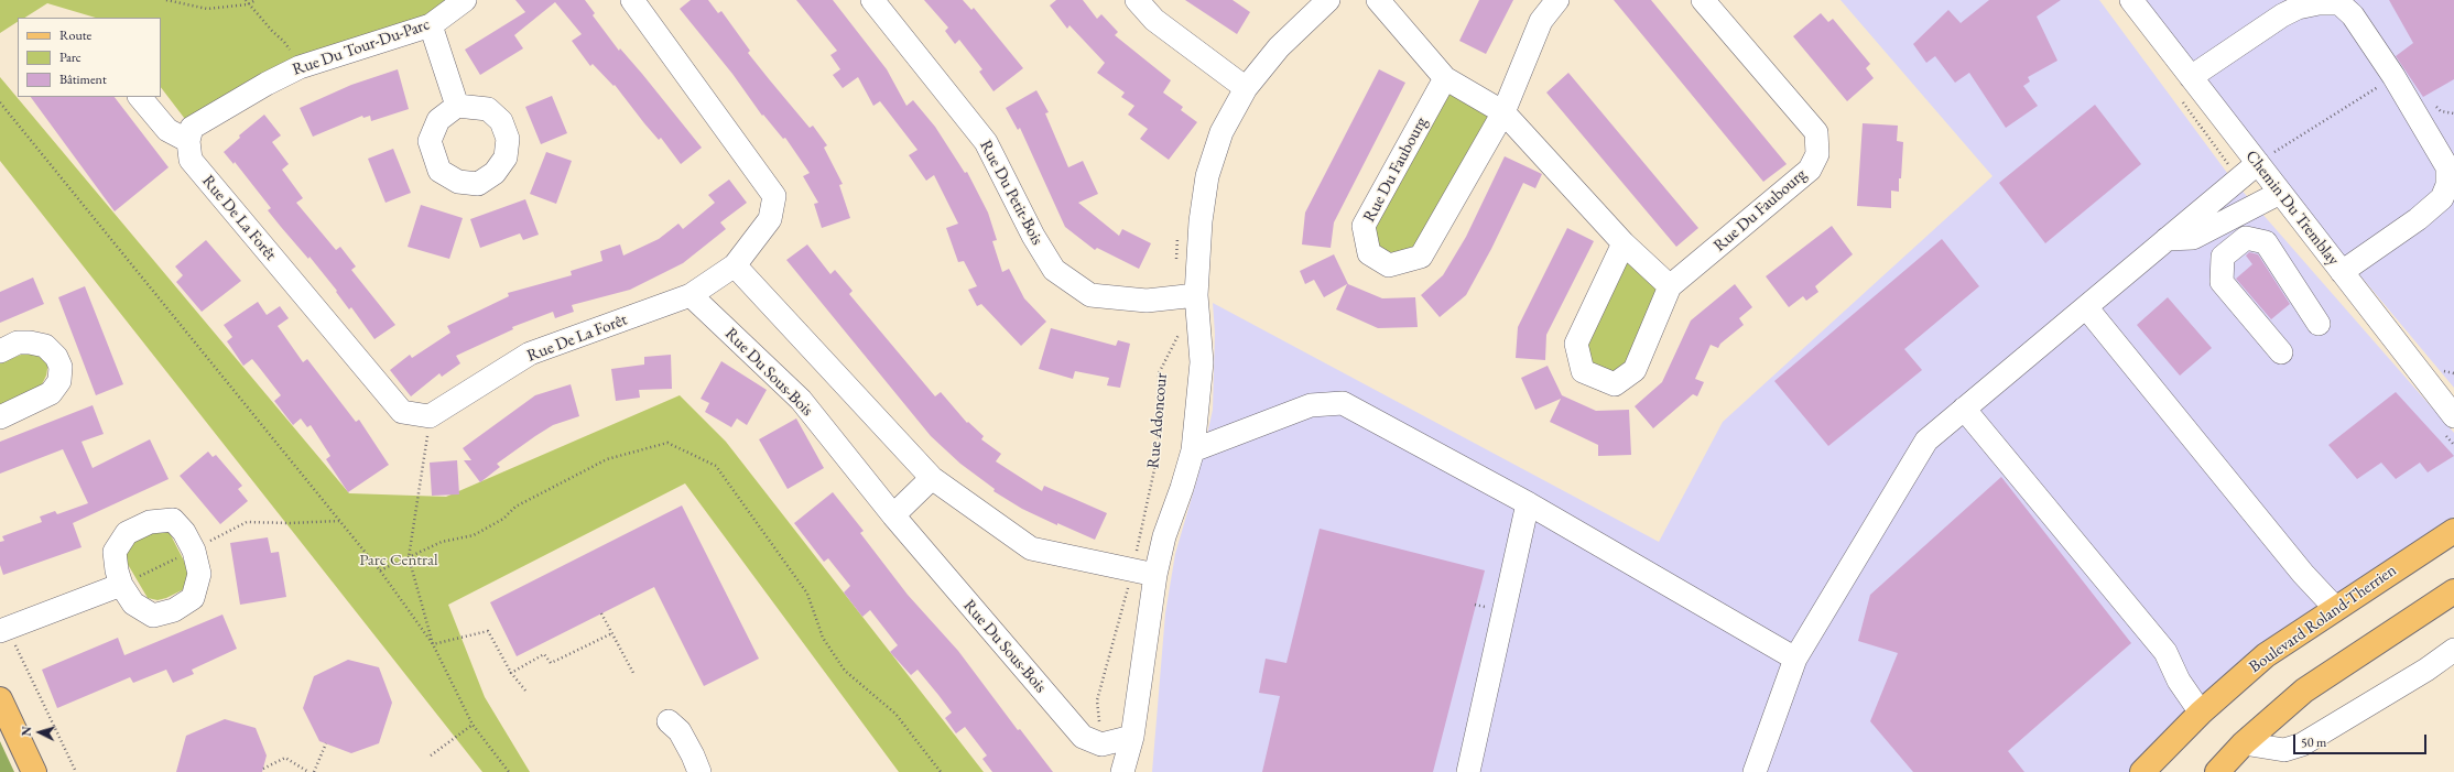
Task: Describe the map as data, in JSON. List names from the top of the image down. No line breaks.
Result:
{"streets":{"main road":["Boulevard Roland-Therrien"],"street":["Rue Du Tour-Du-Parc","Rue Du Faubourg","Rue Du Petit-Bois","Chemin Du Tremblay","Rue De La Forêt","Rue Du Sous-Bois","Rue Adoncour"]},"crossings":[["Rue Du Tour-Du-Parc","Rue De La Forêt"],["Rue Du Petit-Bois","Rue Adoncour"],["Rue De La Forêt","Rue Du Sous-Bois"],["Rue Du Sous-Bois","Rue Adoncour"]],"parks":["Parc Central"],"legend":["Route","Parc","Bâtiment"],"scale_bar":"50 m","north":"left"}
